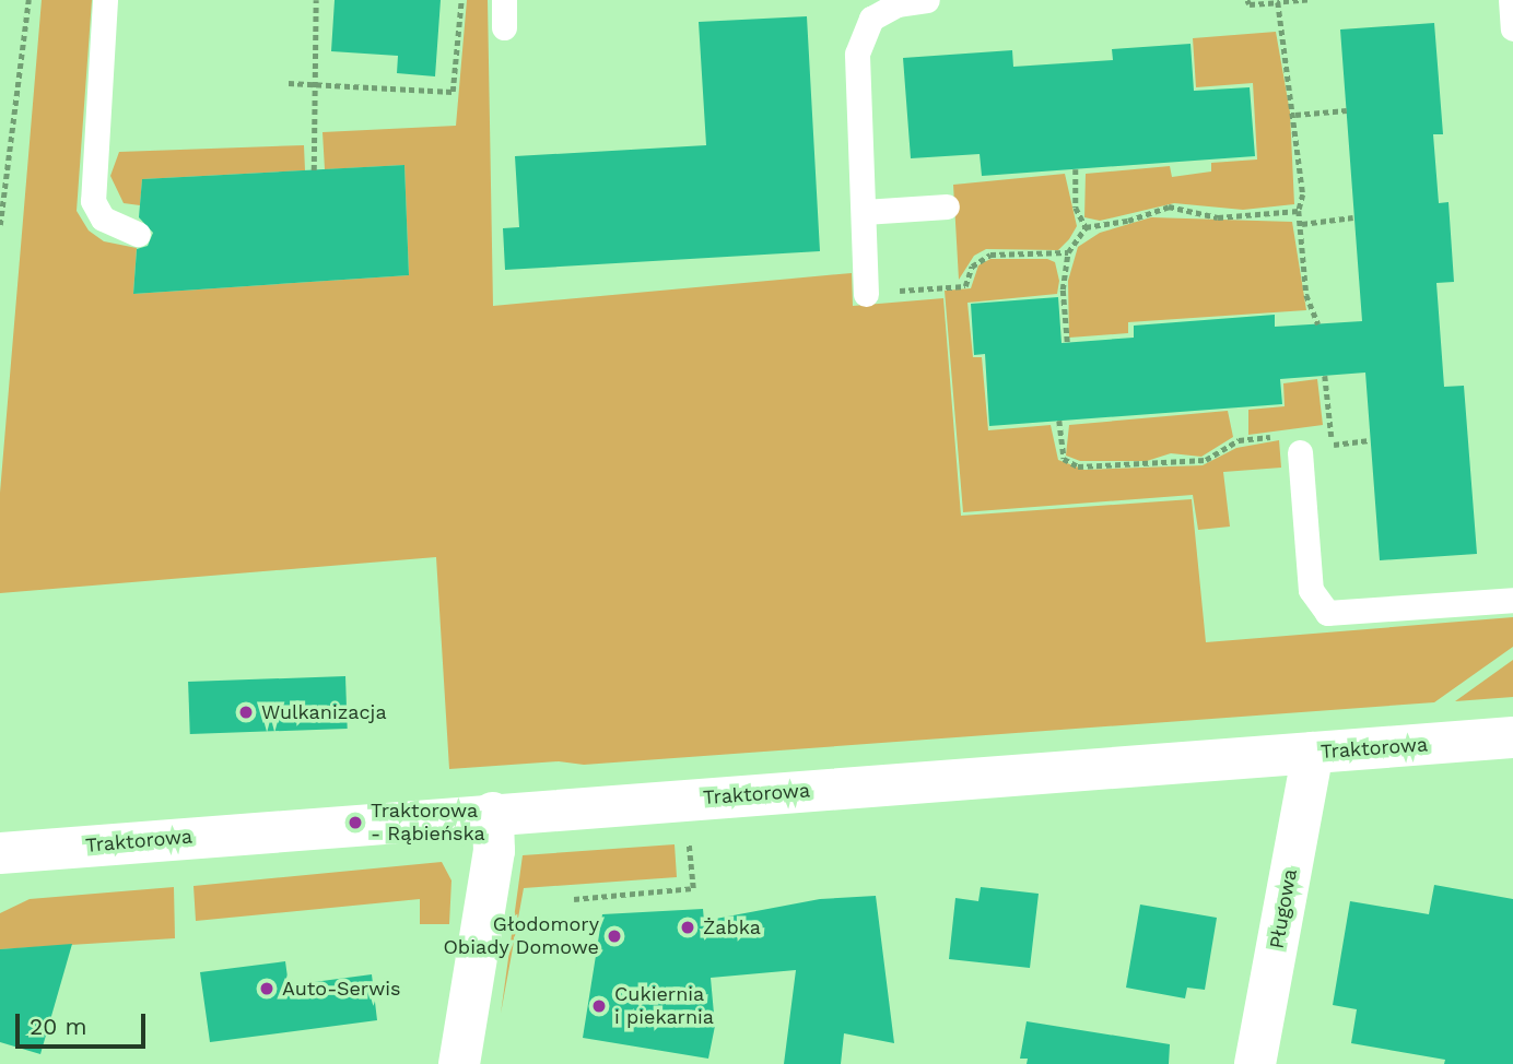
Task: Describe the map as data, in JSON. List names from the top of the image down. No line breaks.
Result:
{"streets":{"main road":["Traktorowa","Pługowa"]},"crossings":[["Traktorowa","Pługowa"]],"places":["Wulkanizacja","Traktorowa - Rąbieńska","Żabka","Głodomory Obiady Domowe","Auto-Serwis","Cukiernia i piekarnia"],"scale_bar":"20 m"}
